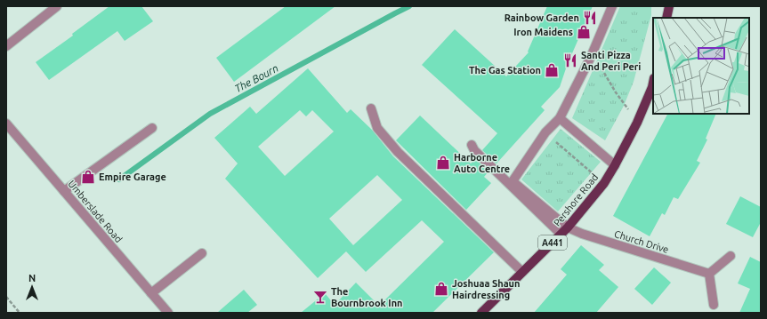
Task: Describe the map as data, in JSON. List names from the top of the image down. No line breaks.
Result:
{"streets":{"main road":["Pershore Road","A441"],"street":["Umberslade Road","Church Drive"]},"crossings":[["Pershore Road","Church Drive"]],"water":["The Bourn"],"places":{"restaurant":["Rainbow Garden","Santi Pizza And Peri Peri"],"shop":["Iron Maidens","The Gas Station","Harborne Auto Centre","Empire Garage","Joshuaa Shaun Hairdressing"],"bar":["The Bournbrook Inn"]},"north":"top"}
